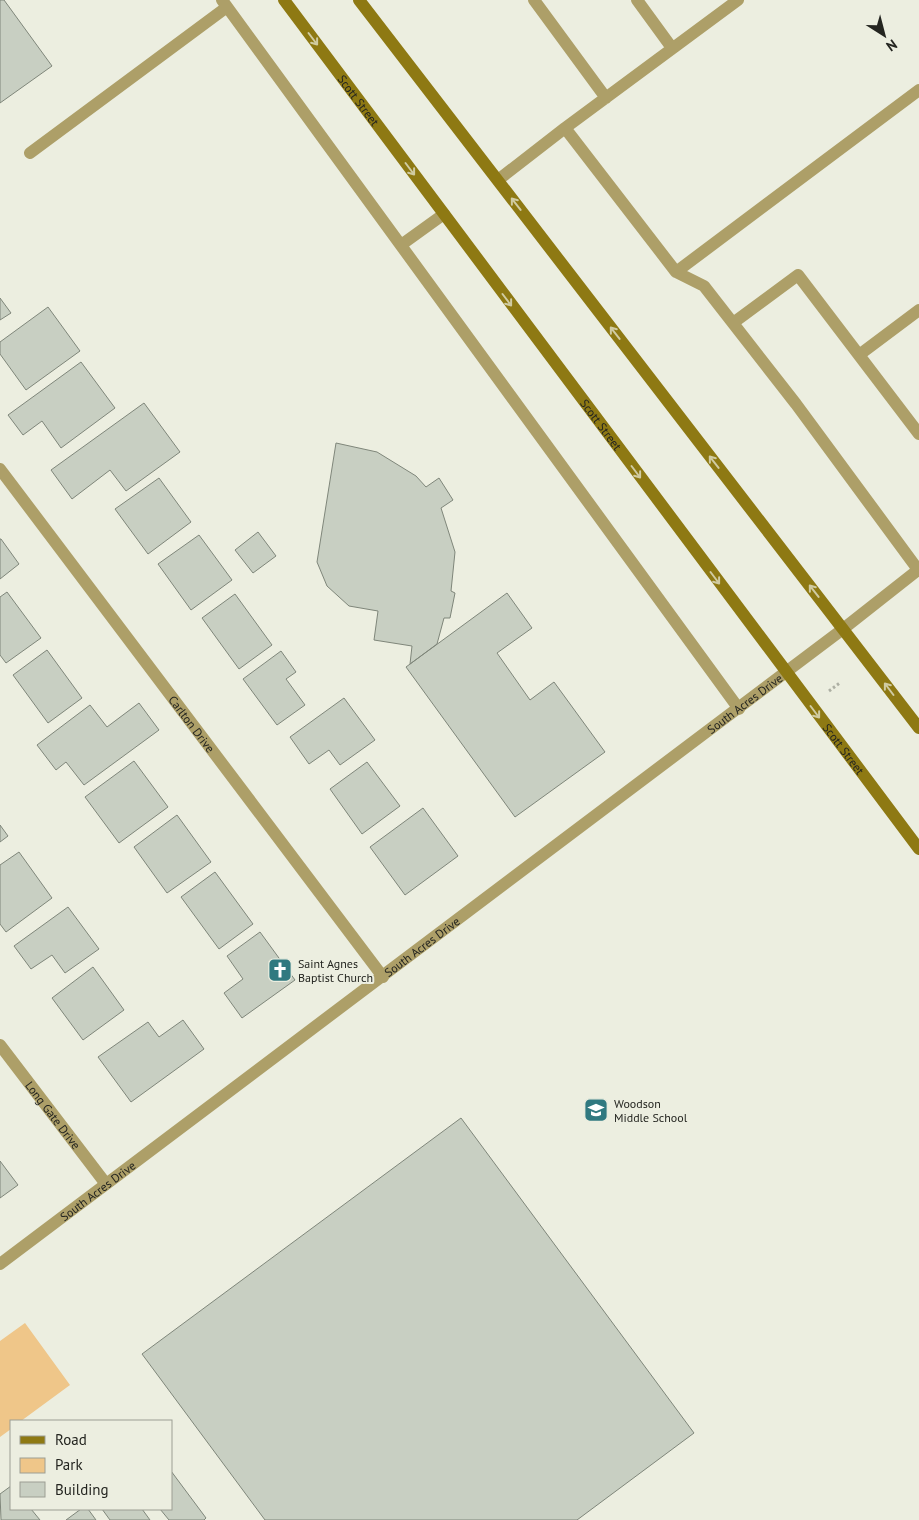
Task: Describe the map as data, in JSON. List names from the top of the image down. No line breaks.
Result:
{"streets":{"main road":["Scott Street"],"street":["South Acres Drive","Carlton Drive","Long Gate Drive"]},"crossings":[["Scott Street","South Acres Drive"],["South Acres Drive","Carlton Drive"],["South Acres Drive","Long Gate Drive"]],"places":{"church":["Saint Agnes Baptist Church"],"school or university":["Woodson Middle School"]},"legend":["Road","Park","Building"],"north":"bottom right"}
